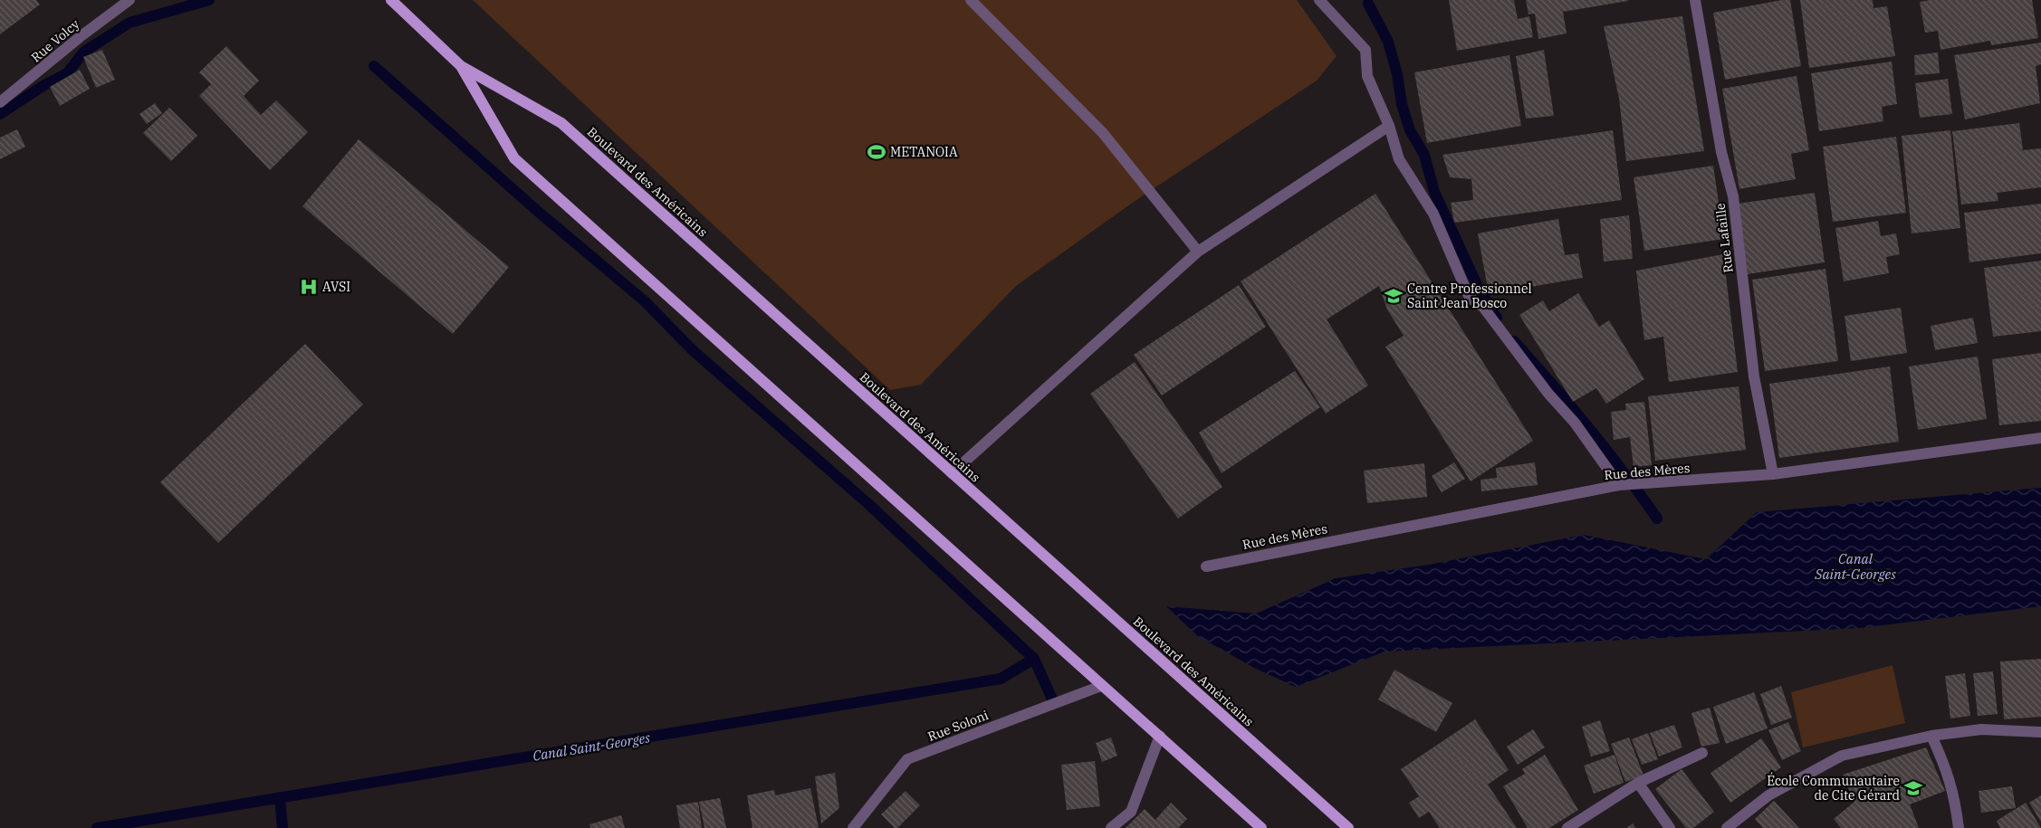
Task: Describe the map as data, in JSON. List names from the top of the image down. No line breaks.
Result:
{"streets":{"main road":["Boulevard des Américains"],"street":["Rue Volcy","Rue Lafaille","Rue des Mères","Rue Soloni"]},"crossings":[["Boulevard des Américains","Rue Soloni"],["Rue Lafaille","Rue des Mères"]],"water":["Canal Saint-Georges"],"places":{"sports":["METANOIA"],"hospital":["AVSI"],"school or university":["Centre Professionnel Saint Jean Bosco","École Communautaire de Cite Gérard"]}}
